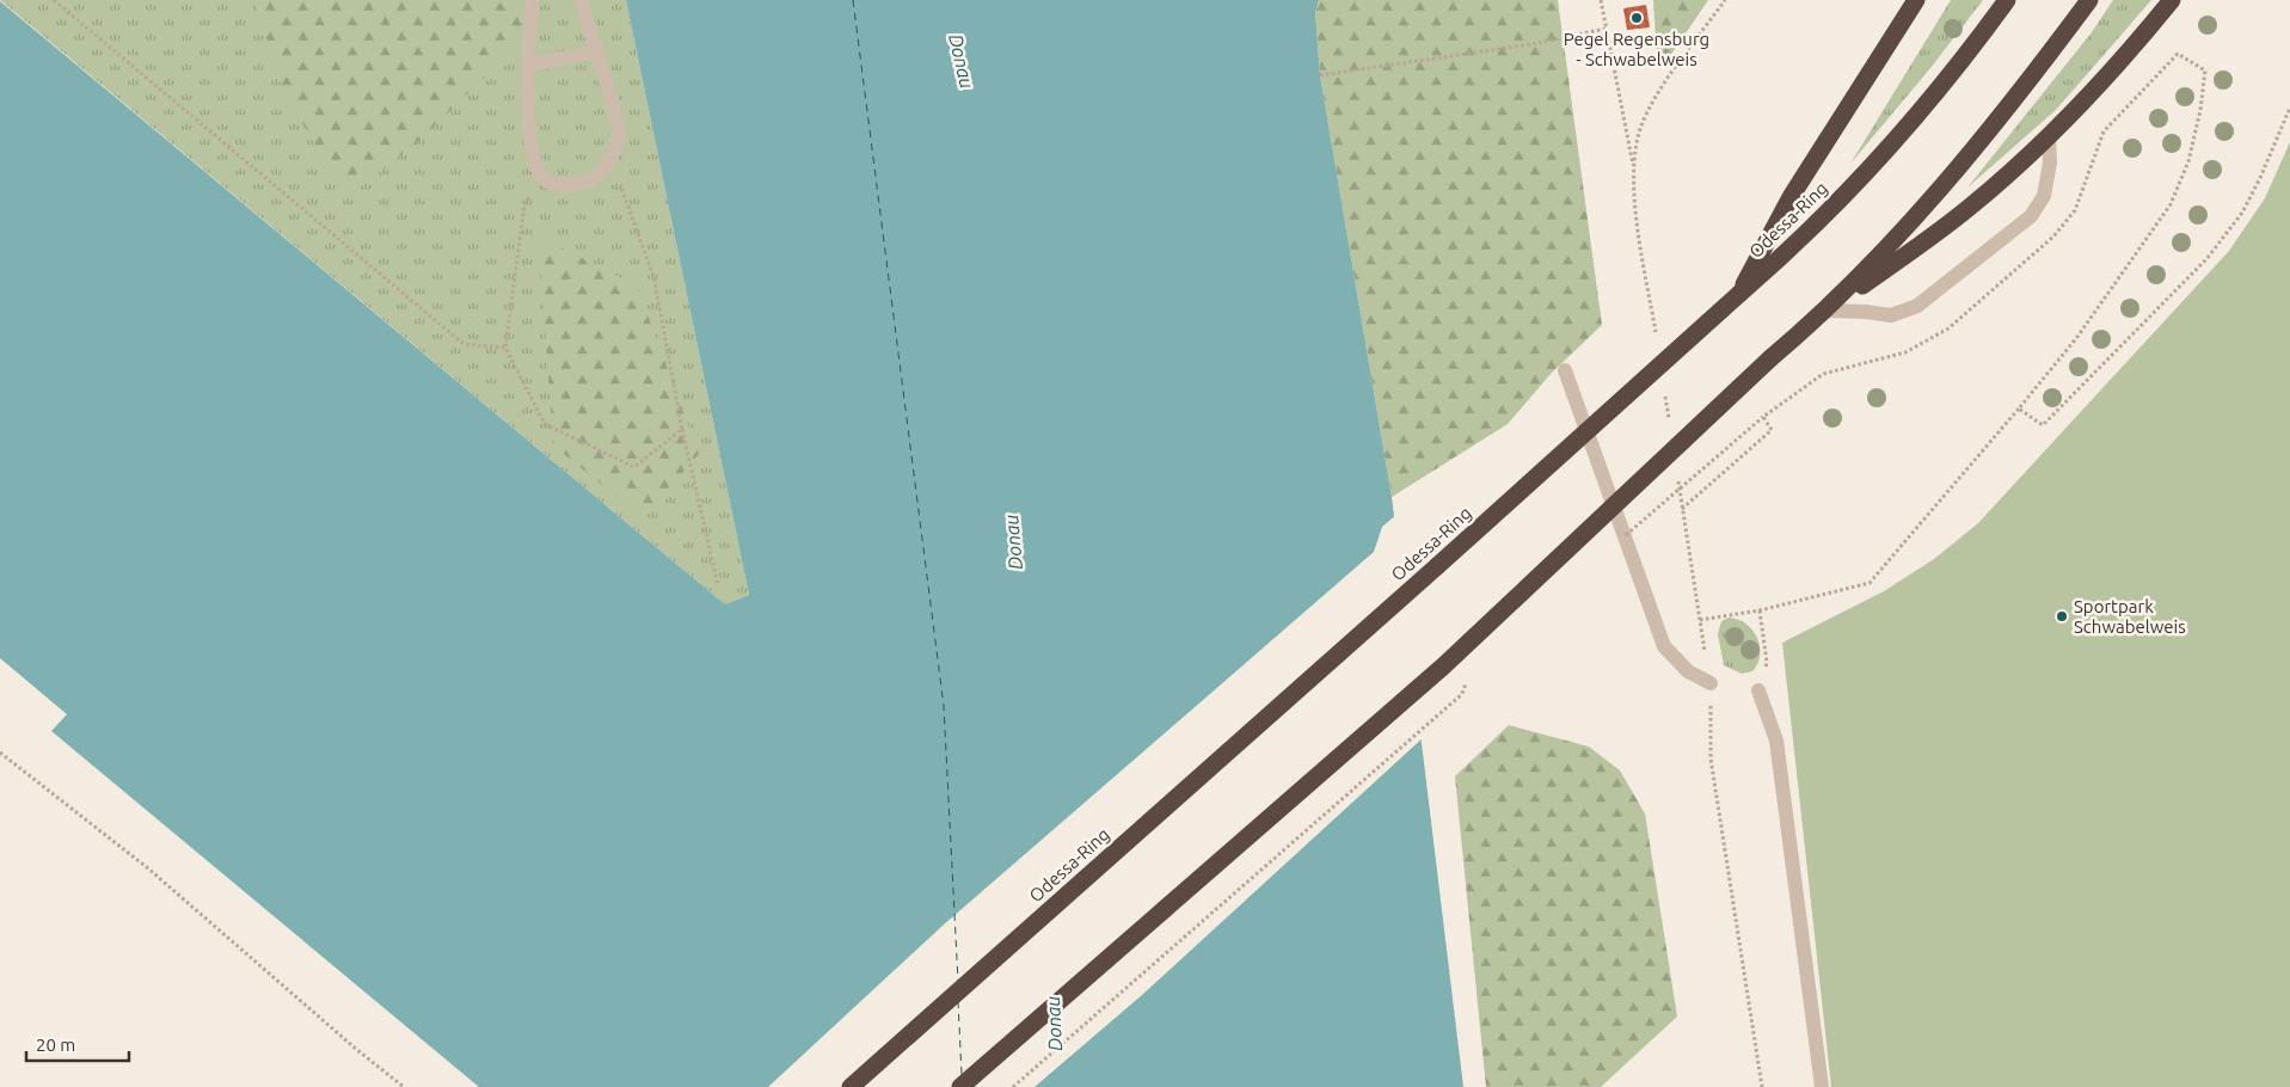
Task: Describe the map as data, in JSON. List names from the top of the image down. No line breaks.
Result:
{"streets":{"highway":["Odessa-Ring"]},"water":["Donau"],"places":["Pegel Regensburg - Schwabelweis","Sportpark Schwabelweis"],"scale_bar":"20 m"}
